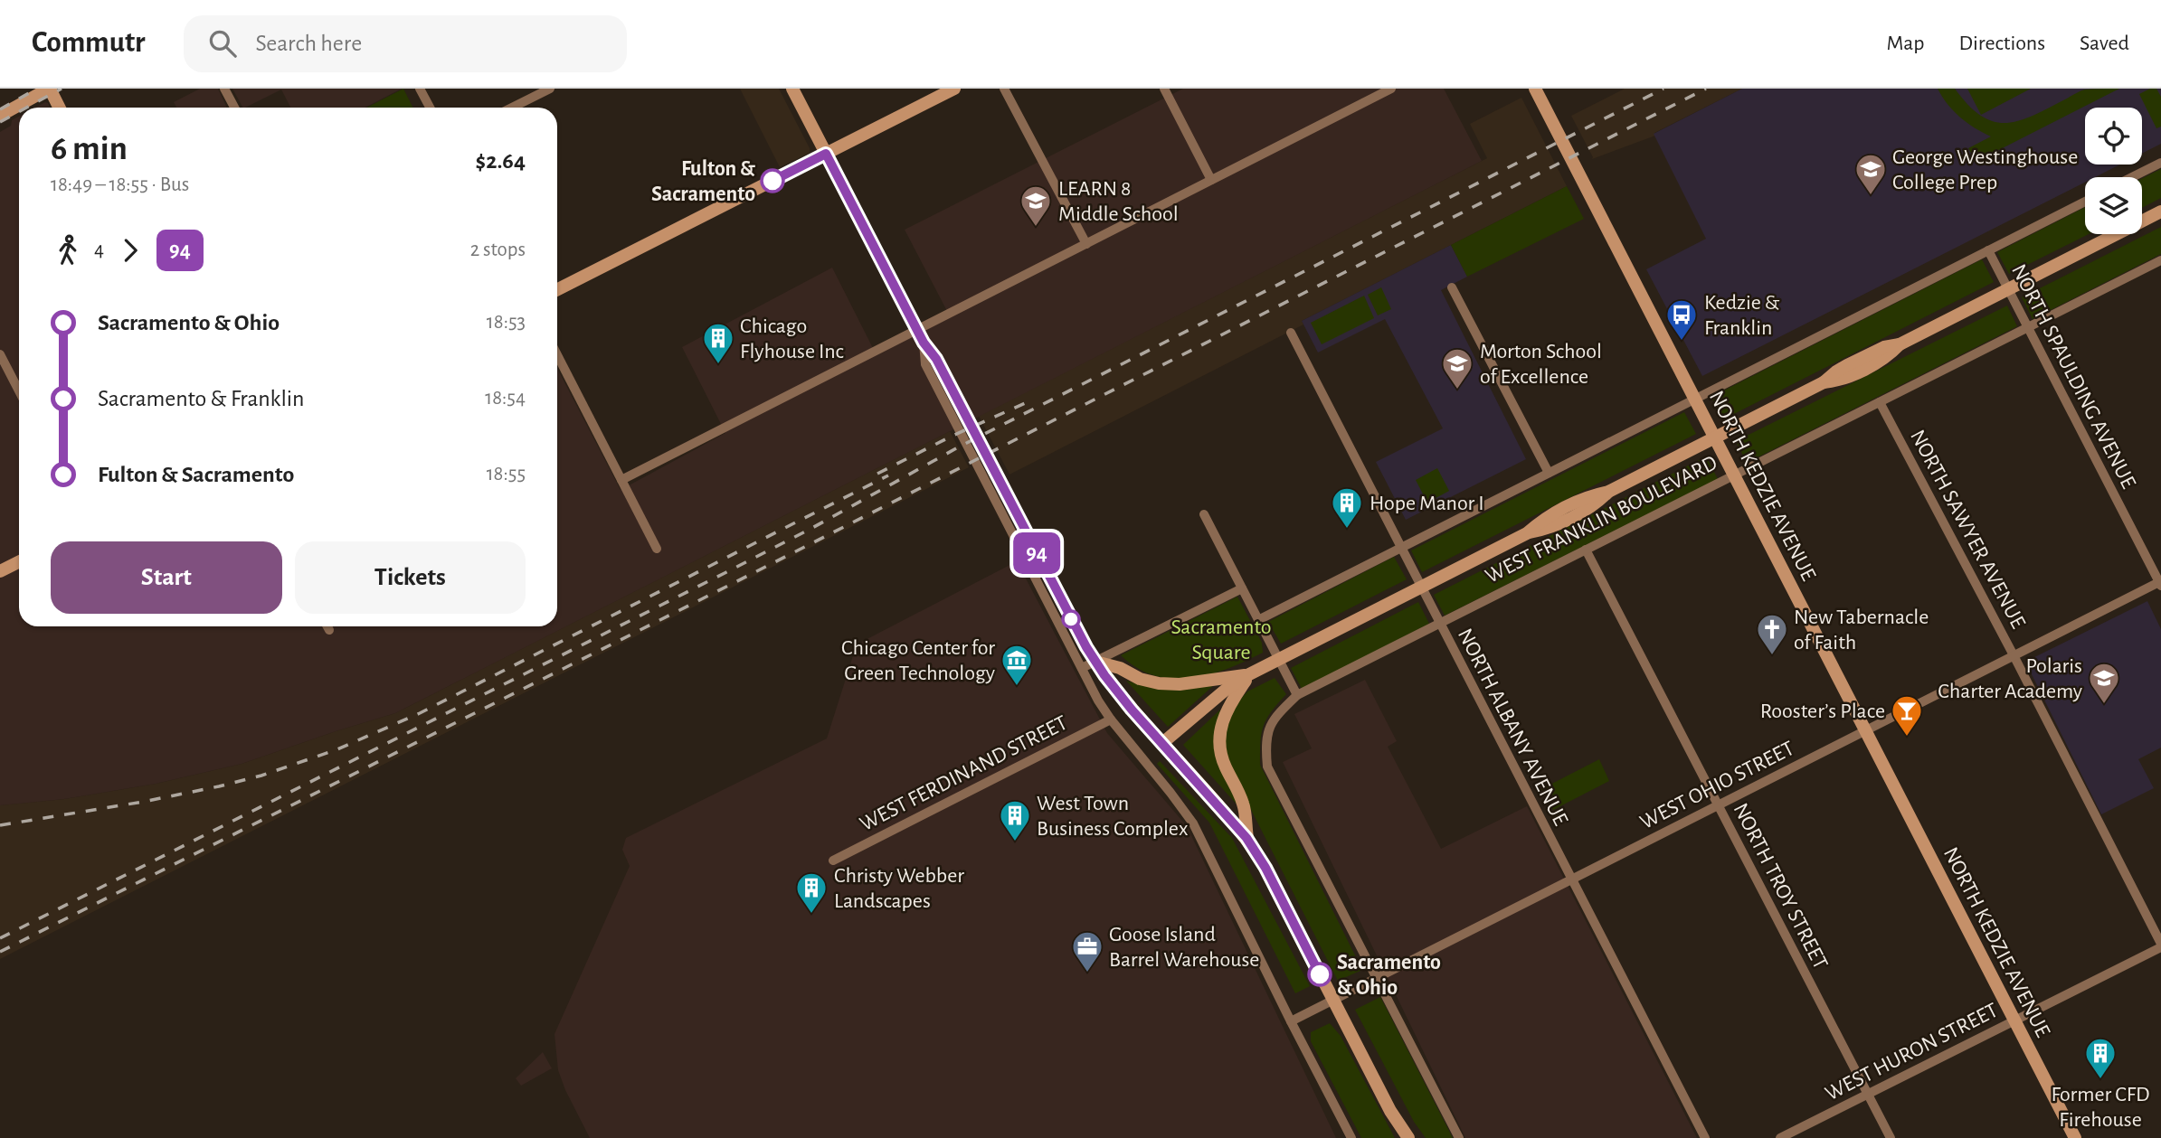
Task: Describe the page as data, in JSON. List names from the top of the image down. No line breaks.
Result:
{"streets":{"street":["NORTH SPAULDING AVENUE","NORTH KEDZIE AVENUE","WEST FRANKLIN BOULEVARD","NORTH SAWYER AVENUE","NORTH ALBANY AVENUE","WEST FERDINAND STREET","WEST OHIO STREET","NORTH TROY STREET","WEST HURON STREET"]},"crossings":[["NORTH SPAULDING AVENUE","WEST FRANKLIN BOULEVARD"],["NORTH SPAULDING AVENUE","WEST OHIO STREET"],["NORTH KEDZIE AVENUE","WEST FRANKLIN BOULEVARD"],["NORTH KEDZIE AVENUE","WEST OHIO STREET"],["NORTH KEDZIE AVENUE","WEST HURON STREET"],["WEST FRANKLIN BOULEVARD","NORTH SAWYER AVENUE"],["WEST FRANKLIN BOULEVARD","NORTH ALBANY AVENUE"],["WEST FRANKLIN BOULEVARD","WEST OHIO STREET"],["WEST FRANKLIN BOULEVARD","NORTH TROY STREET"],["NORTH SAWYER AVENUE","WEST OHIO STREET"],["NORTH SAWYER AVENUE","WEST HURON STREET"],["NORTH ALBANY AVENUE","WEST OHIO STREET"],["WEST OHIO STREET","NORTH TROY STREET"],["NORTH TROY STREET","WEST HURON STREET"]],"parks":["Sacramento Square"],"places":{"other":["Fulton & Sacramento","Sacramento & Ohio"],"school or university":["George Westinghouse College Prep","LEARN 8 Middle School","Morton School of Excellence","Polaris Charter Academy"],"bus stop":["Kedzie & Franklin"],"building":["Chicago Flyhouse Inc","Hope Manor I","West Town Business Complex","Christy Webber Landscapes","Former CFD Firehouse"],"church":["New Tabernacle of Faith"],"museum":["Chicago Center for Green Technology"],"bar":["Rooster’s Place"],"office":["Goose Island Barrel Warehouse"]},"lines":["bus line 94"],"page":{"header":"Commutr","search":"Search here","nav":["Map","Directions","Saved"],"on_map":"94","heading":["6 min","18:49 – 18:55 · Bus","$2.64"],"legs":["4","94","2 stops"],"list":[{"name":"Sacramento & Ohio","value":"18:53"},{"name":"Sacramento & Franklin","value":"18:54"},{"name":"Fulton & Sacramento","value":"18:55"}],"buttons":["Start","Tickets"]}}
